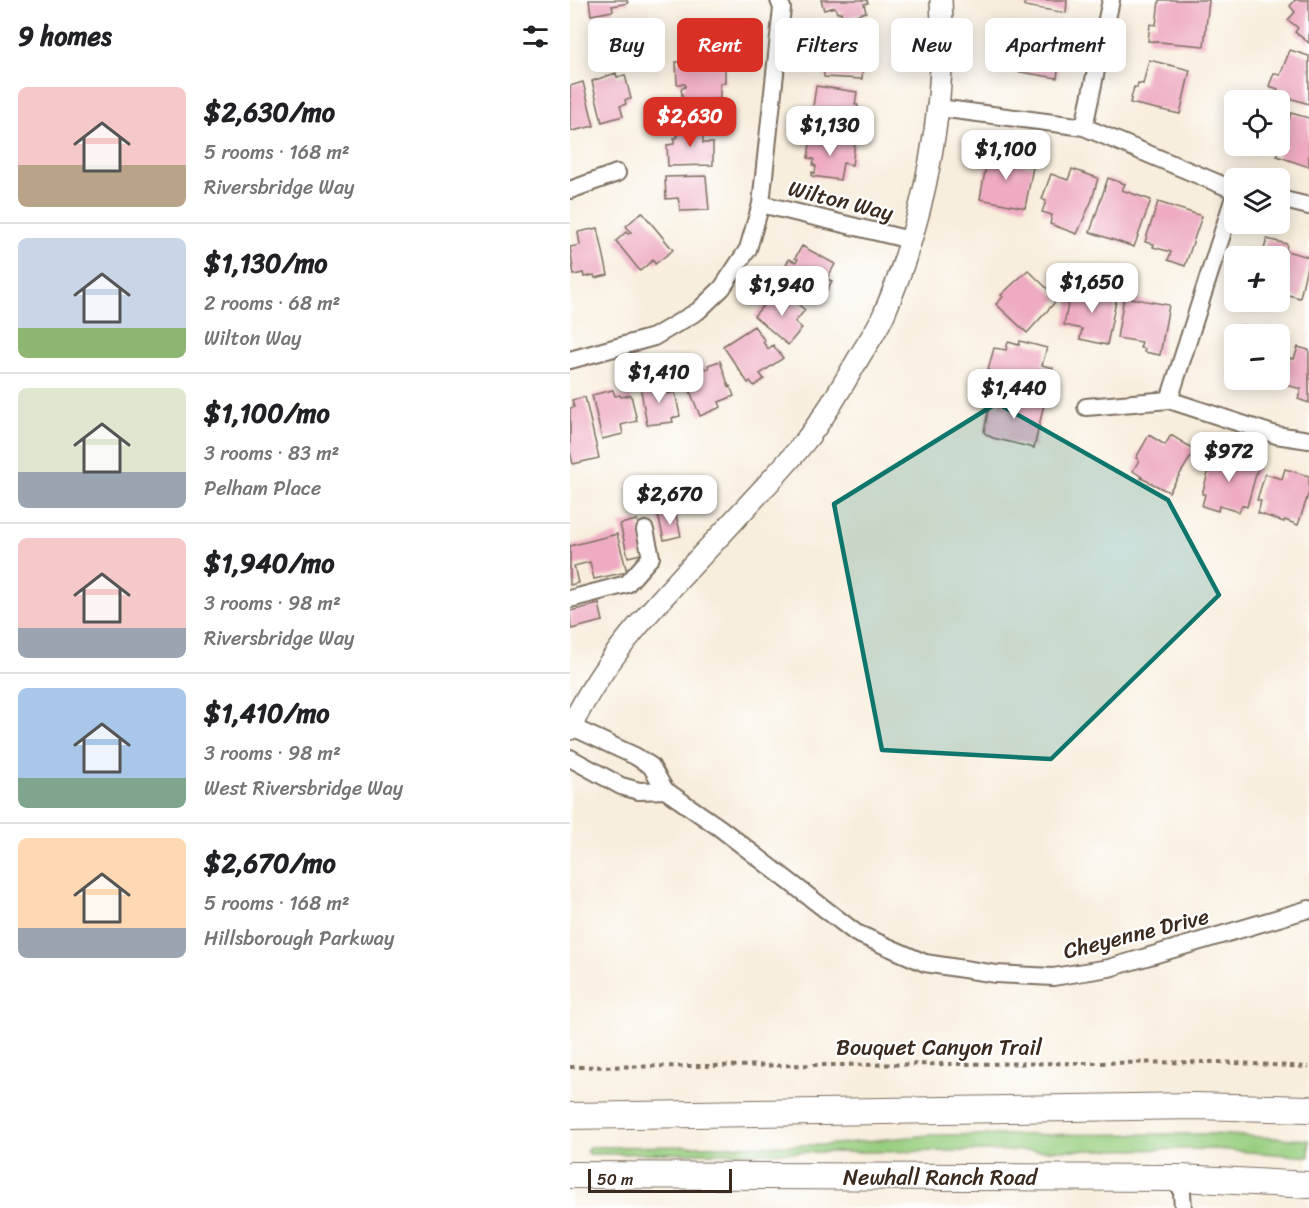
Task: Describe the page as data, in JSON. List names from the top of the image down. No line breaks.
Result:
{"streets":{"main road":["Newhall Ranch Road"],"street":["Wilton Way","Cheyenne Drive"],"path":["Bouquet Canyon Trail"]},"scale_bar":"50 m","page":{"heading":"9 homes","chip":["Buy","Rent","Filters","New","Apartment"],"list":[{"name":"$2,630/mo","note":"5 rooms · 168 m² · Riversbridge Way"},{"name":"$1,130/mo","note":"2 rooms · 68 m² · Wilton Way"},{"name":"$1,100/mo","note":"3 rooms · 83 m² · Pelham Place"},{"name":"$1,940/mo","note":"3 rooms · 98 m² · Riversbridge Way"},{"name":"$1,410/mo","note":"3 rooms · 98 m² · West Riversbridge Way"},{"name":"$2,670/mo","note":"5 rooms · 168 m² · Hillsborough Parkway"}],"map_buttons":["+","−"],"price":["$2,630","$1,130","$1,100","$1,650","$1,940","$1,410","$1,440","$972","$2,670"],"scale":"50 m"}}
